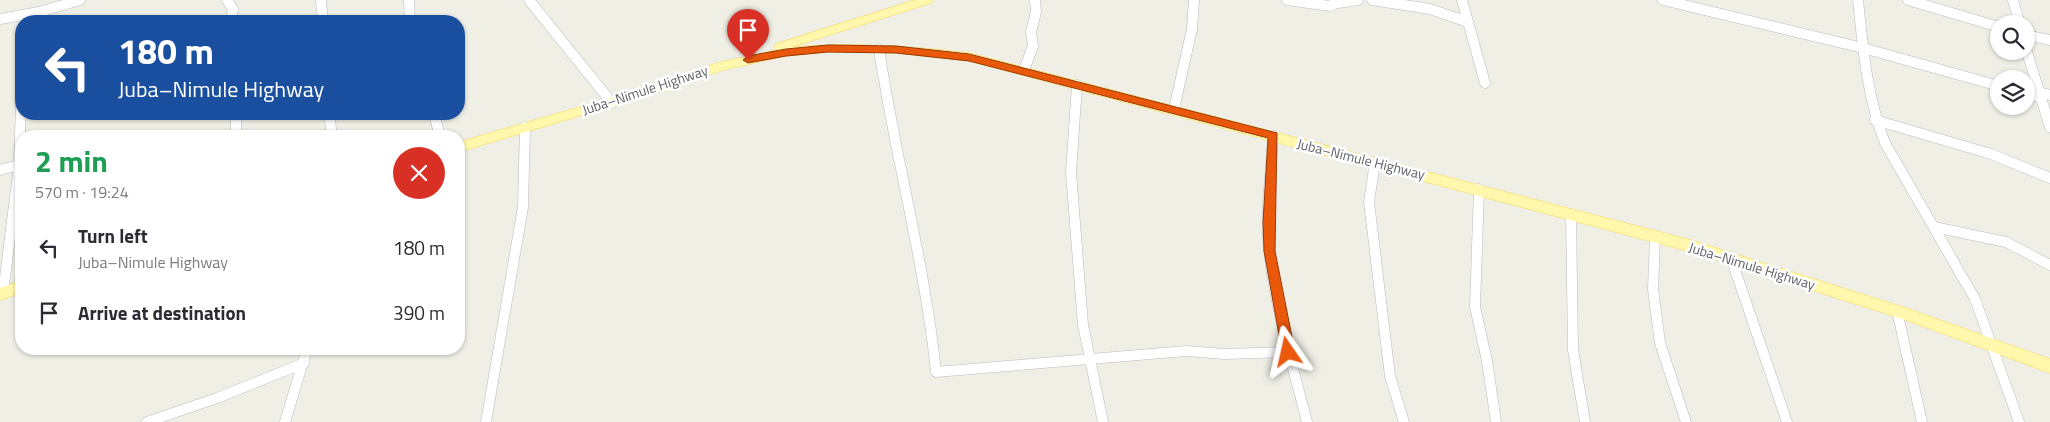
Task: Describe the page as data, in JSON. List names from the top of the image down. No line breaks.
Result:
{"streets":{"main road":["Juba–Nimule Highway"]},"page":{"turn":["180 m","Juba–Nimule Highway"],"heading":["2 min","570 m · 19:24"],"list":[{"name":"Turn left","note":"Juba–Nimule Highway","value":"180 m"},{"name":"Arrive at destination","value":"390 m"}]}}
